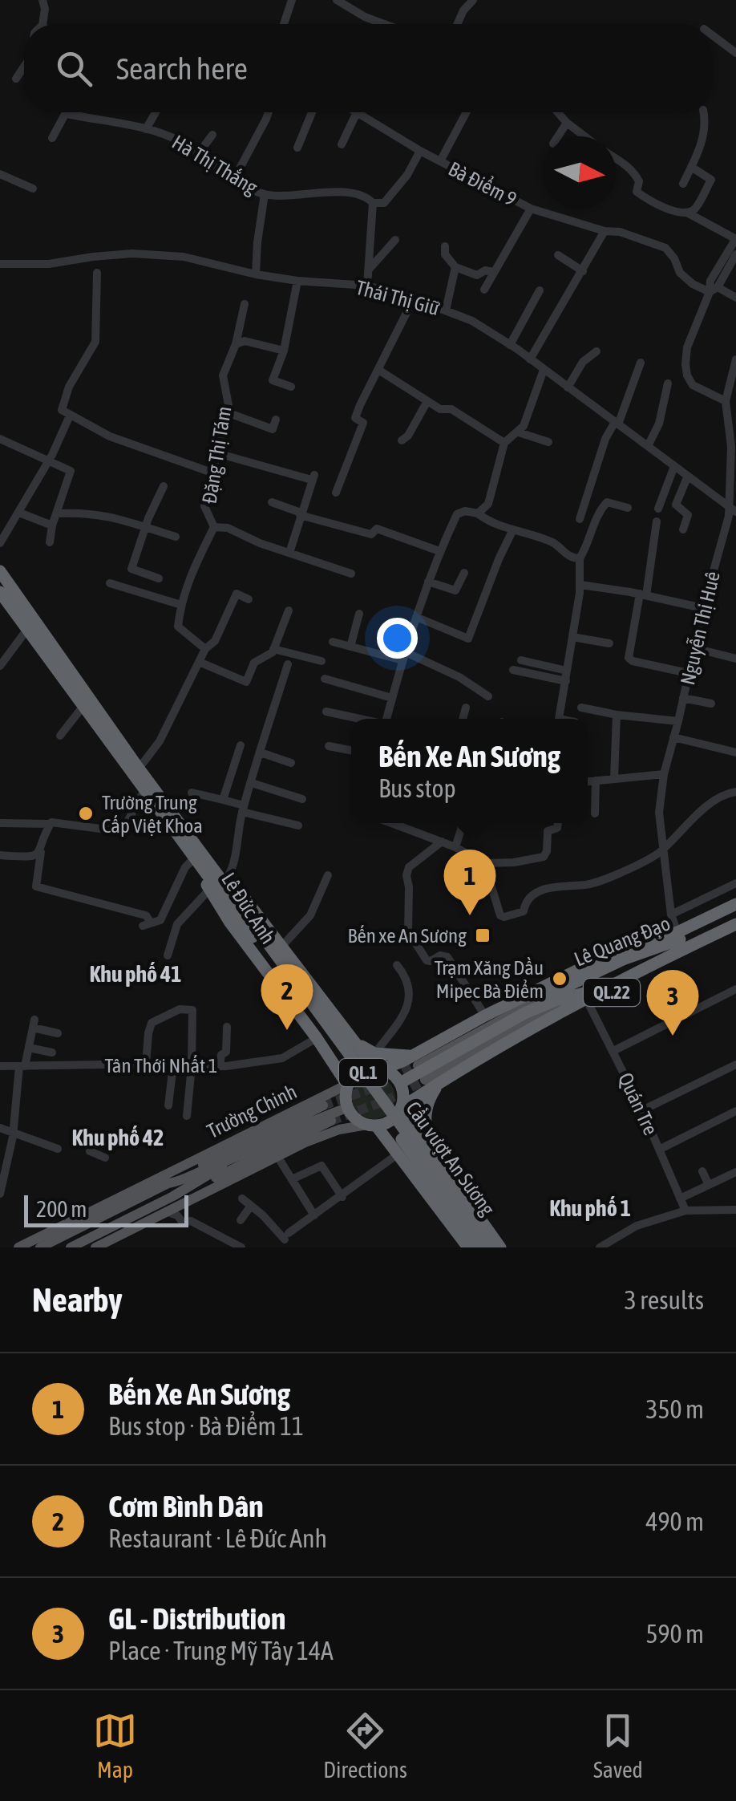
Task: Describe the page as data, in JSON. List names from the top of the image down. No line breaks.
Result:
{"streets":{"highway":["Lê Đức Anh","Lê Quang Đạo","QL.22","QL.1","Cầu vượt An Sương"],"main road":["Trường Chinh"],"street":["Hà Thị Thắng","Bà Điểm 9","Thái Thị Giữ","Đặng Thị Tám","Nguyễn Thị Huê","Tân Thới Nhất 1","Quán Tre"]},"crossings":[["Thái Thị Giữ","Nguyễn Thị Huê"],["Nguyễn Thị Huê","Lê Quang Đạo"],["Lê Đức Anh","Lê Quang Đạo"],["Lê Đức Anh","Tân Thới Nhất 1"],["Lê Đức Anh","QL.1"],["Lê Đức Anh","Trường Chinh"],["Lê Đức Anh","Cầu vượt An Sương"],["Lê Quang Đạo","QL.1"],["Lê Quang Đạo","Quán Tre"],["Lê Quang Đạo","Trường Chinh"],["QL.1","Trường Chinh"]],"districts":["Khu phố 41","Khu phố 42","Khu phố 1"],"places":{"other":["Trường Trung Cấp Việt Khoa","Trạm Xăng Dầu Mipec Bà Điểm"],"transit":["Bến xe An Sương"]},"scale_bar":"200 m","north":"right","page":{"search":"Search here","popup":["Bến Xe An Sương","Bus stop"],"pins":["1","2","3"],"scale":"200 m","heading":["Nearby","3 results"],"list":[{"mark":"1","name":"Bến Xe An Sương","note":"Bus stop · Bà Điểm 11","value":"350 m"},{"mark":"2","name":"Cơm Bình Dân","note":"Restaurant · Lê Đức Anh","value":"490 m"},{"mark":"3","name":"GL - Distribution","note":"Place · Trung Mỹ Tây 14A","value":"590 m"}],"nav":["Map","Directions","Saved"]}}
